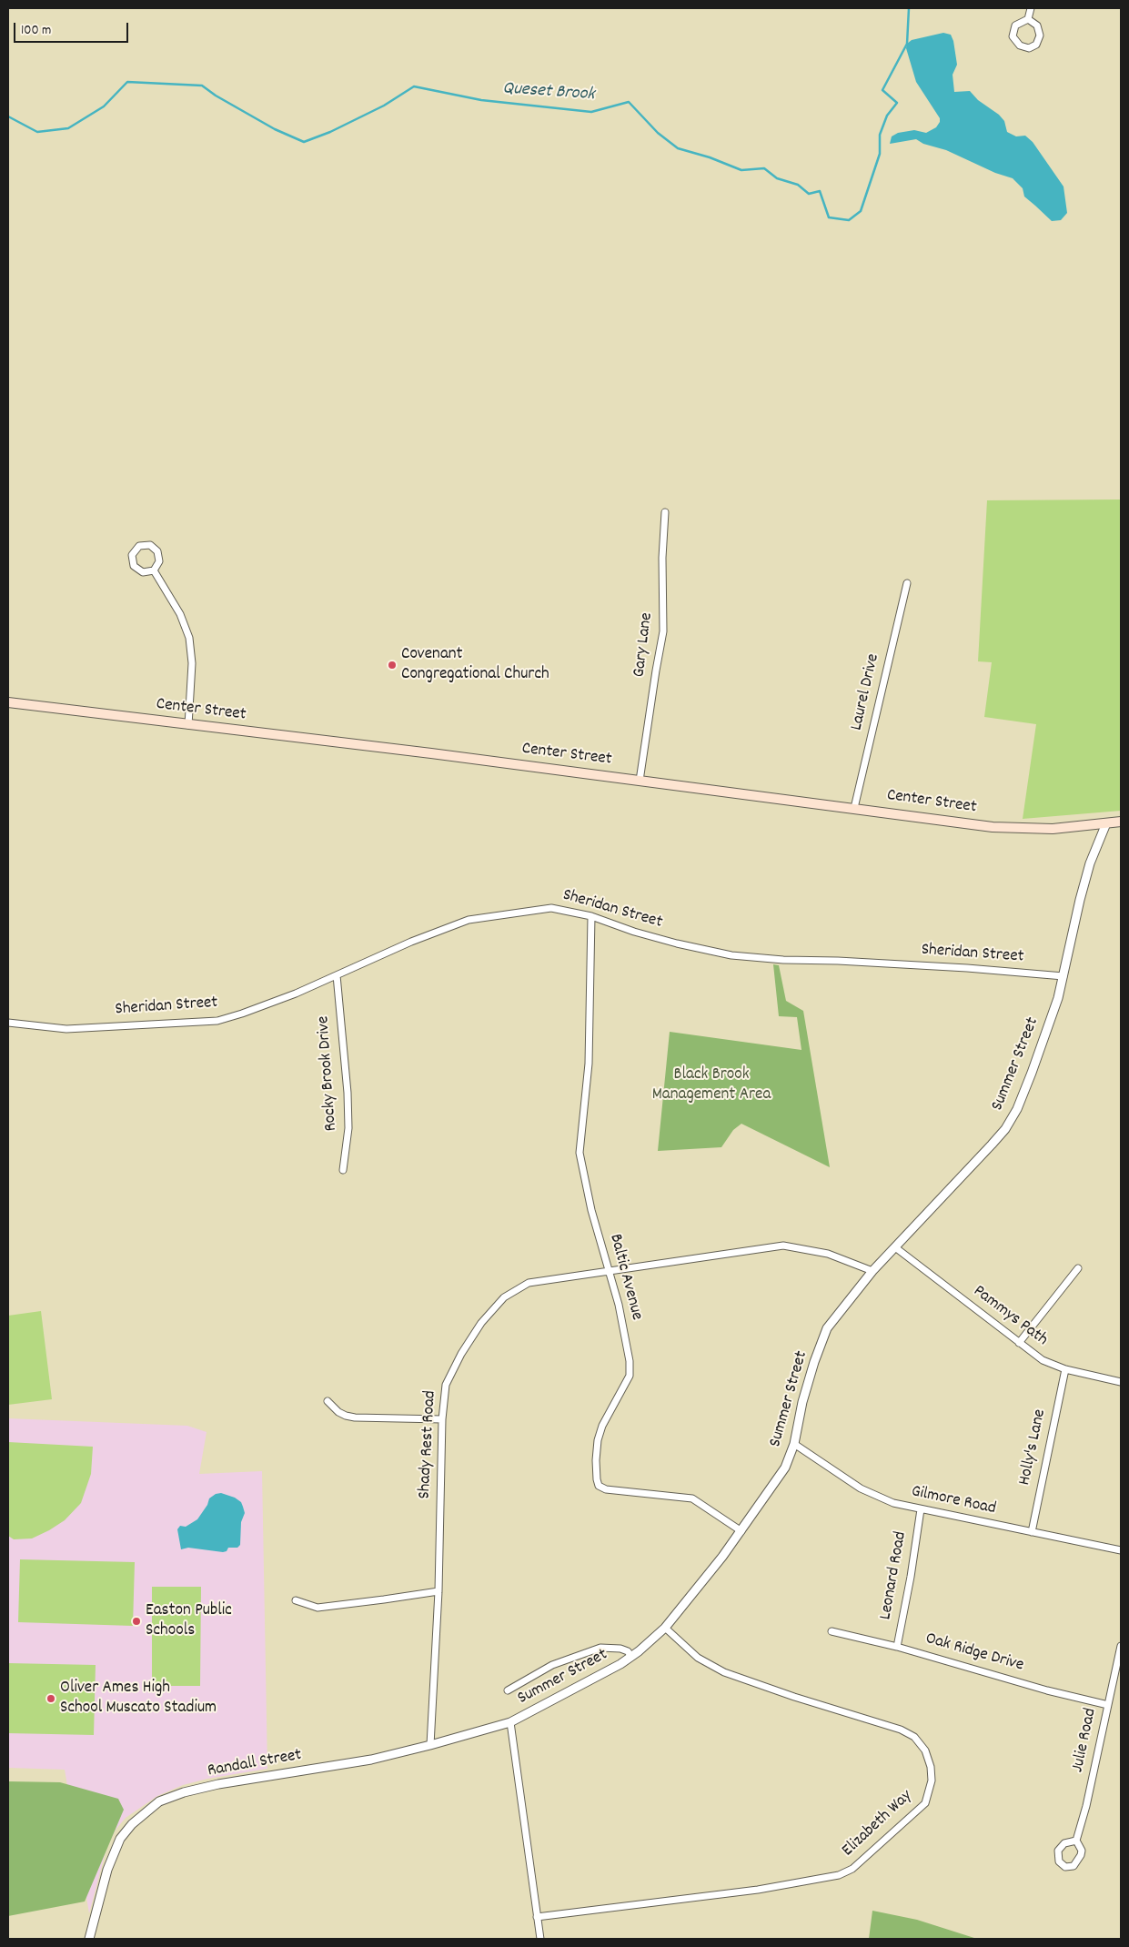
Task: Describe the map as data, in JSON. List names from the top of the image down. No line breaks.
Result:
{"streets":{"main road":["Center Street"],"street":["Gary Lane","Laurel Drive","Sheridan Street","Summer Street","Rocky Brook Drive","Baltic Avenue","Pammys Path","Shady Rest Road","Holly's Lane","Gilmore Road","Leonard Road","Oak Ridge Drive","Julie Road","Randall Street","Elizabeth Way"]},"crossings":[["Gary Lane","Center Street"],["Laurel Drive","Center Street"],["Center Street","Summer Street"],["Sheridan Street","Summer Street"],["Sheridan Street","Rocky Brook Drive"],["Sheridan Street","Baltic Avenue"],["Summer Street","Baltic Avenue"],["Summer Street","Pammys Path"],["Summer Street","Shady Rest Road"],["Summer Street","Gilmore Road"],["Summer Street","Randall Street"],["Summer Street","Elizabeth Way"],["Baltic Avenue","Shady Rest Road"],["Pammys Path","Holly's Lane"],["Shady Rest Road","Randall Street"],["Holly's Lane","Gilmore Road"],["Gilmore Road","Leonard Road"],["Leonard Road","Oak Ridge Drive"],["Oak Ridge Drive","Julie Road"]],"water":["Queset Brook"],"parks":["Black Brook Management Area"],"places":["Covenant Congregational Church","Easton Public Schools","Oliver Ames High School Muscato Stadium"],"scale_bar":"100 m"}
